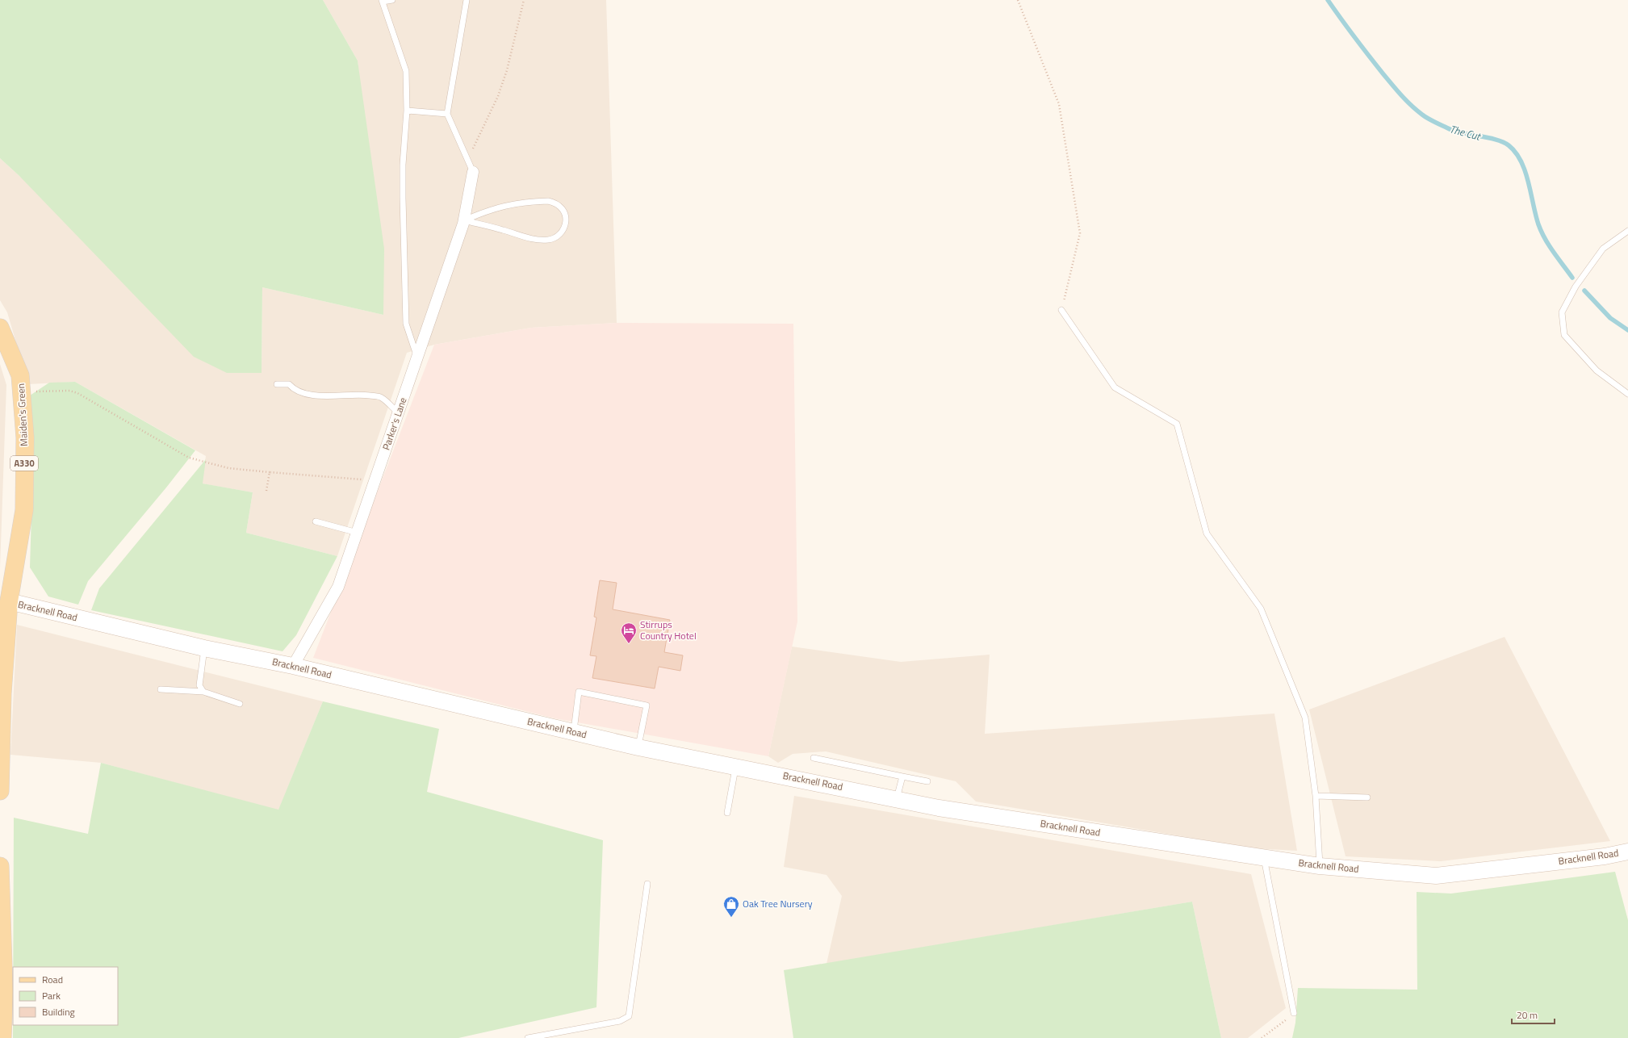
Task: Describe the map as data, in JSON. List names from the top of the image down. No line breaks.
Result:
{"streets":{"main road":["Maiden's Green","A330","Bracknell Road"],"street":["Parker's Lane"]},"crossings":[["Maiden's Green","A330"],["Maiden's Green","Bracknell Road"],["Parker's Lane","Bracknell Road"],["A330","Bracknell Road"]],"water":["The Cut"],"places":{"hotel":["Stirrups Country Hotel"],"shop":["Oak Tree Nursery"]},"legend":["Road","Park","Building"],"scale_bar":"20 m"}
